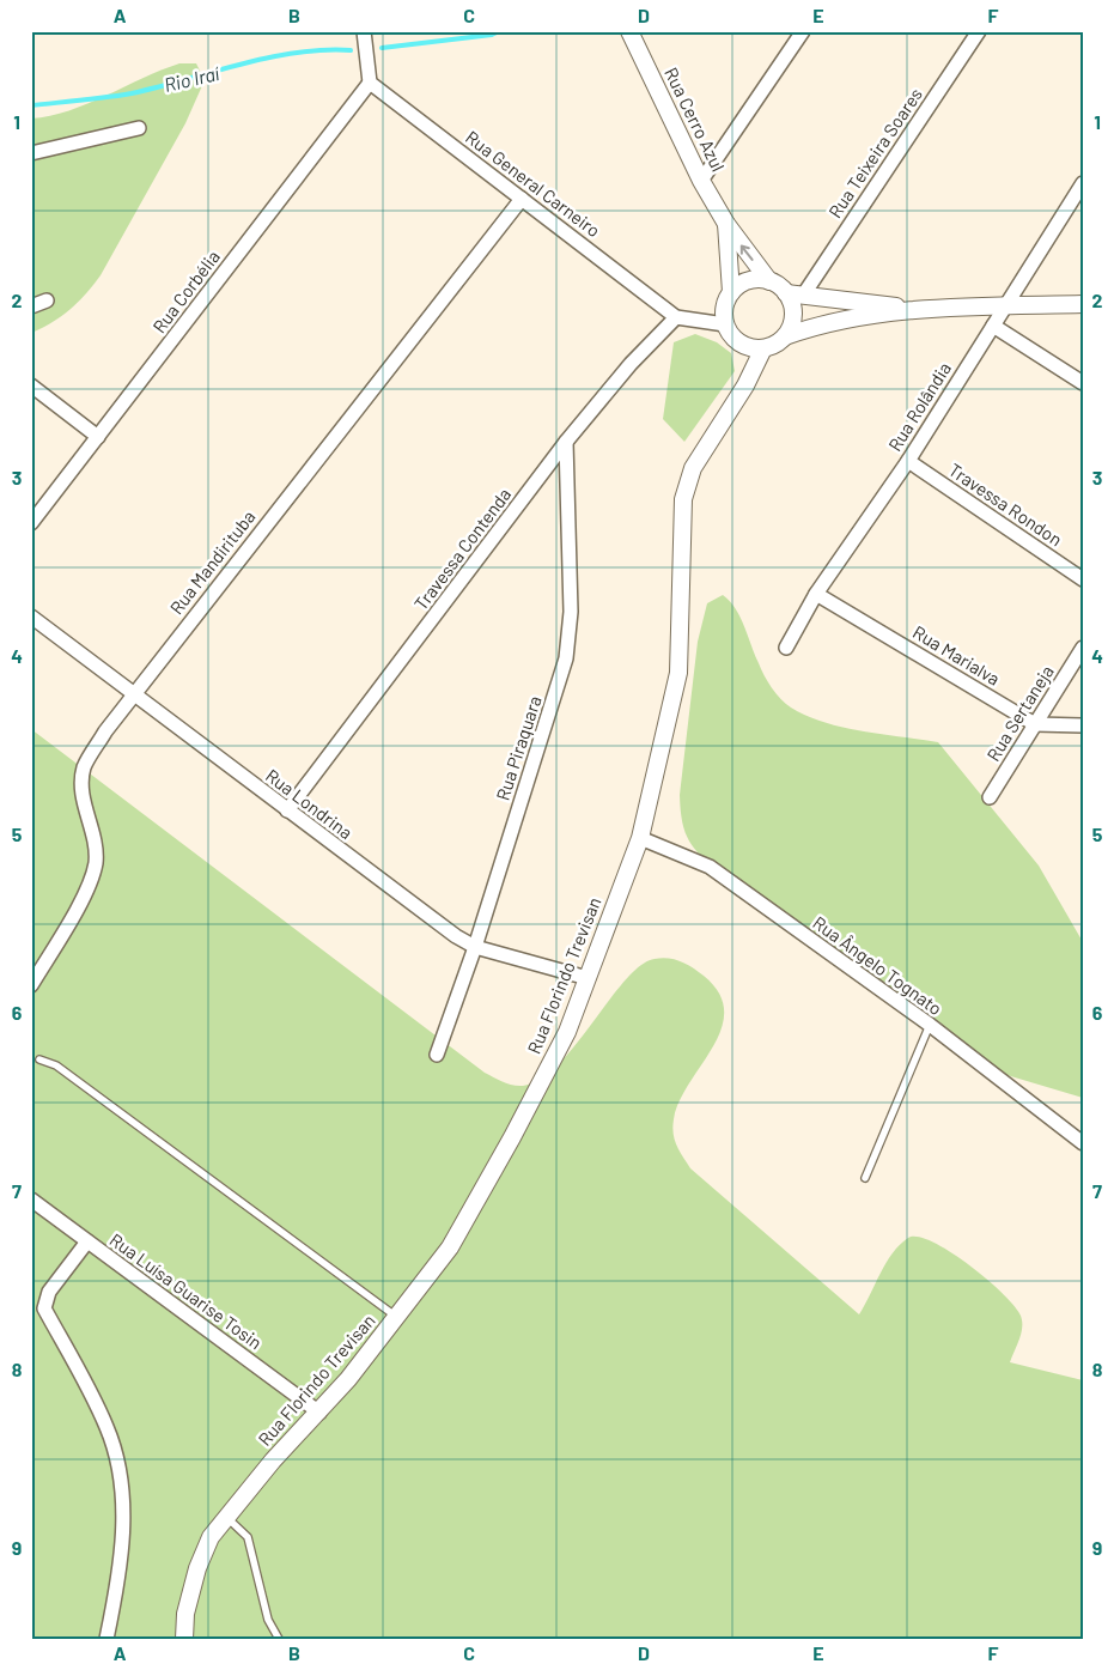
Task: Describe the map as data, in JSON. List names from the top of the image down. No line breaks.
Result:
{"streets":{"street":["Rua Cerro Azul","Rua Teixeira Soares","Rua General Carneiro","Rua Corbélia","Rua Rolândia","Travessa Rondon","Travessa Contenda","Rua Mandirituba","Rua Marialva","Rua Sertaneja","Rua Piraquara","Rua Londrina","Rua Ângelo Tognato","Rua Florindo Trevisan","Rua Luísa Guarise Tosin"]},"crossings":[["Rua Cerro Azul","Rua Teixeira Soares"],["Rua Cerro Azul","Rua General Carneiro"],["Rua Cerro Azul","Rua Florindo Trevisan"],["Rua Teixeira Soares","Rua General Carneiro"],["Rua Teixeira Soares","Rua Florindo Trevisan"],["Rua General Carneiro","Rua Corbélia"],["Rua General Carneiro","Travessa Contenda"],["Rua General Carneiro","Rua Mandirituba"],["Rua General Carneiro","Rua Florindo Trevisan"],["Rua Rolândia","Travessa Rondon"],["Rua Rolândia","Rua Marialva"],["Travessa Contenda","Rua Piraquara"],["Travessa Contenda","Rua Londrina"],["Rua Mandirituba","Rua Londrina"],["Rua Marialva","Rua Sertaneja"],["Rua Piraquara","Rua Londrina"],["Rua Londrina","Rua Florindo Trevisan"],["Rua Ângelo Tognato","Rua Florindo Trevisan"],["Rua Florindo Trevisan","Rua Luísa Guarise Tosin"]],"water":["Rio Iraí"],"grid":{"columns":["A","B","C","D","E","F"],"rows":["1","2","3","4","5","6","7","8","9"]}}
